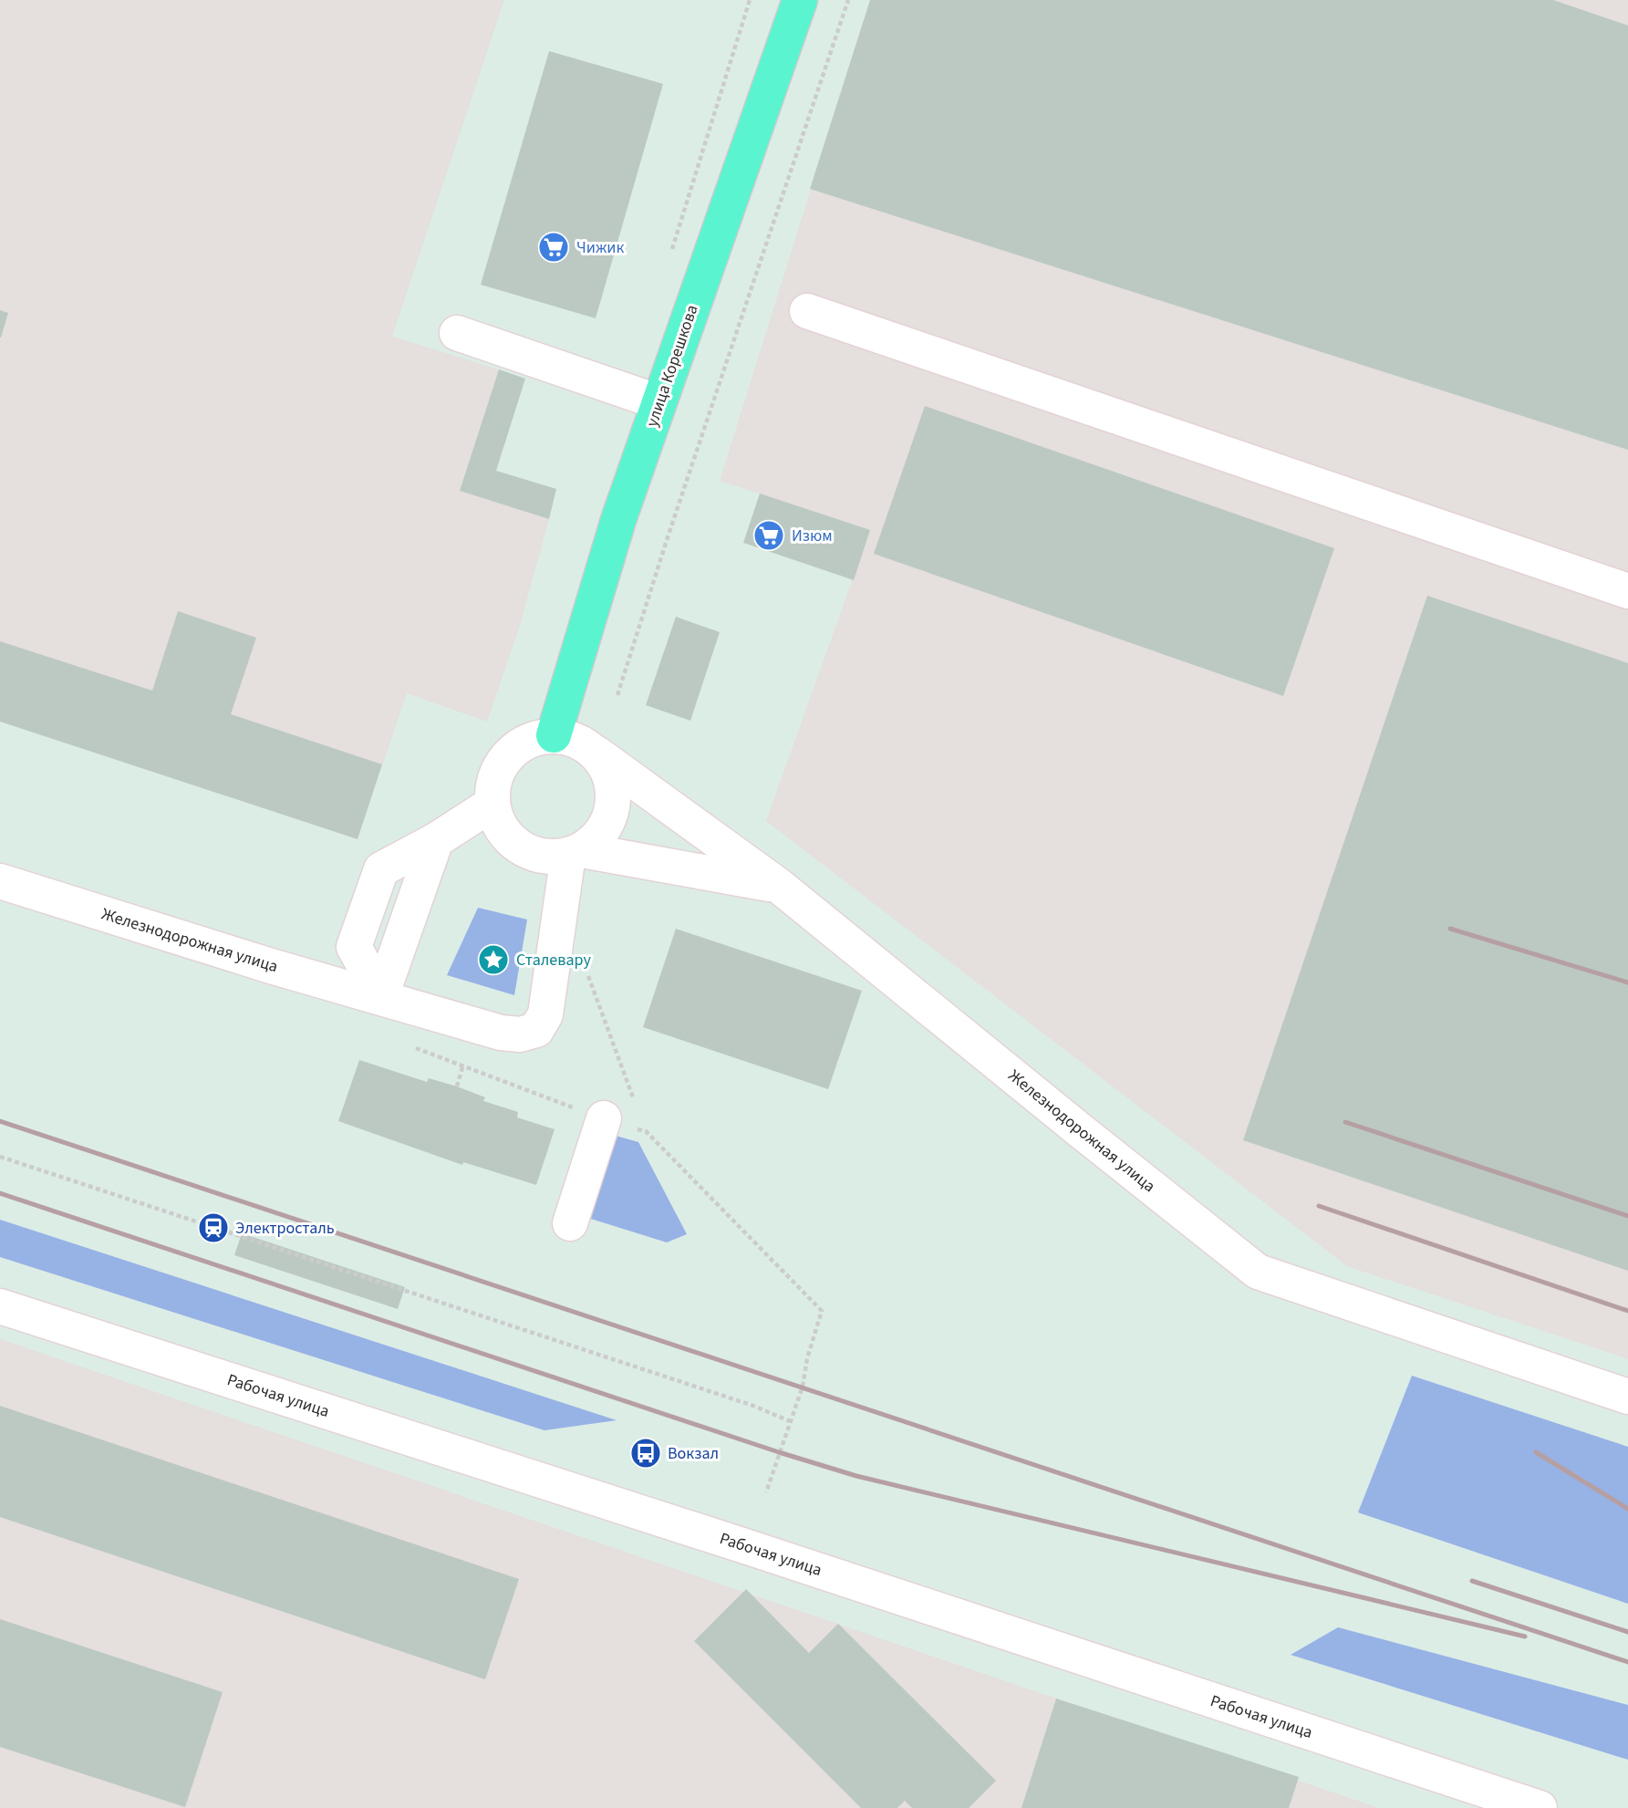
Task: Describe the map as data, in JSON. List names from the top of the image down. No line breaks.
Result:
{"streets":{"main road":["улица Корешкова"],"street":["Железнодорожная улица","Рабочая улица"]},"crossings":[["улица Корешкова","Железнодорожная улица"]],"places":{"supermarket":["Чижик","Изюм"],"place":["Сталевару"],"station":["Электросталь"],"bus stop":["Вокзал"]}}
